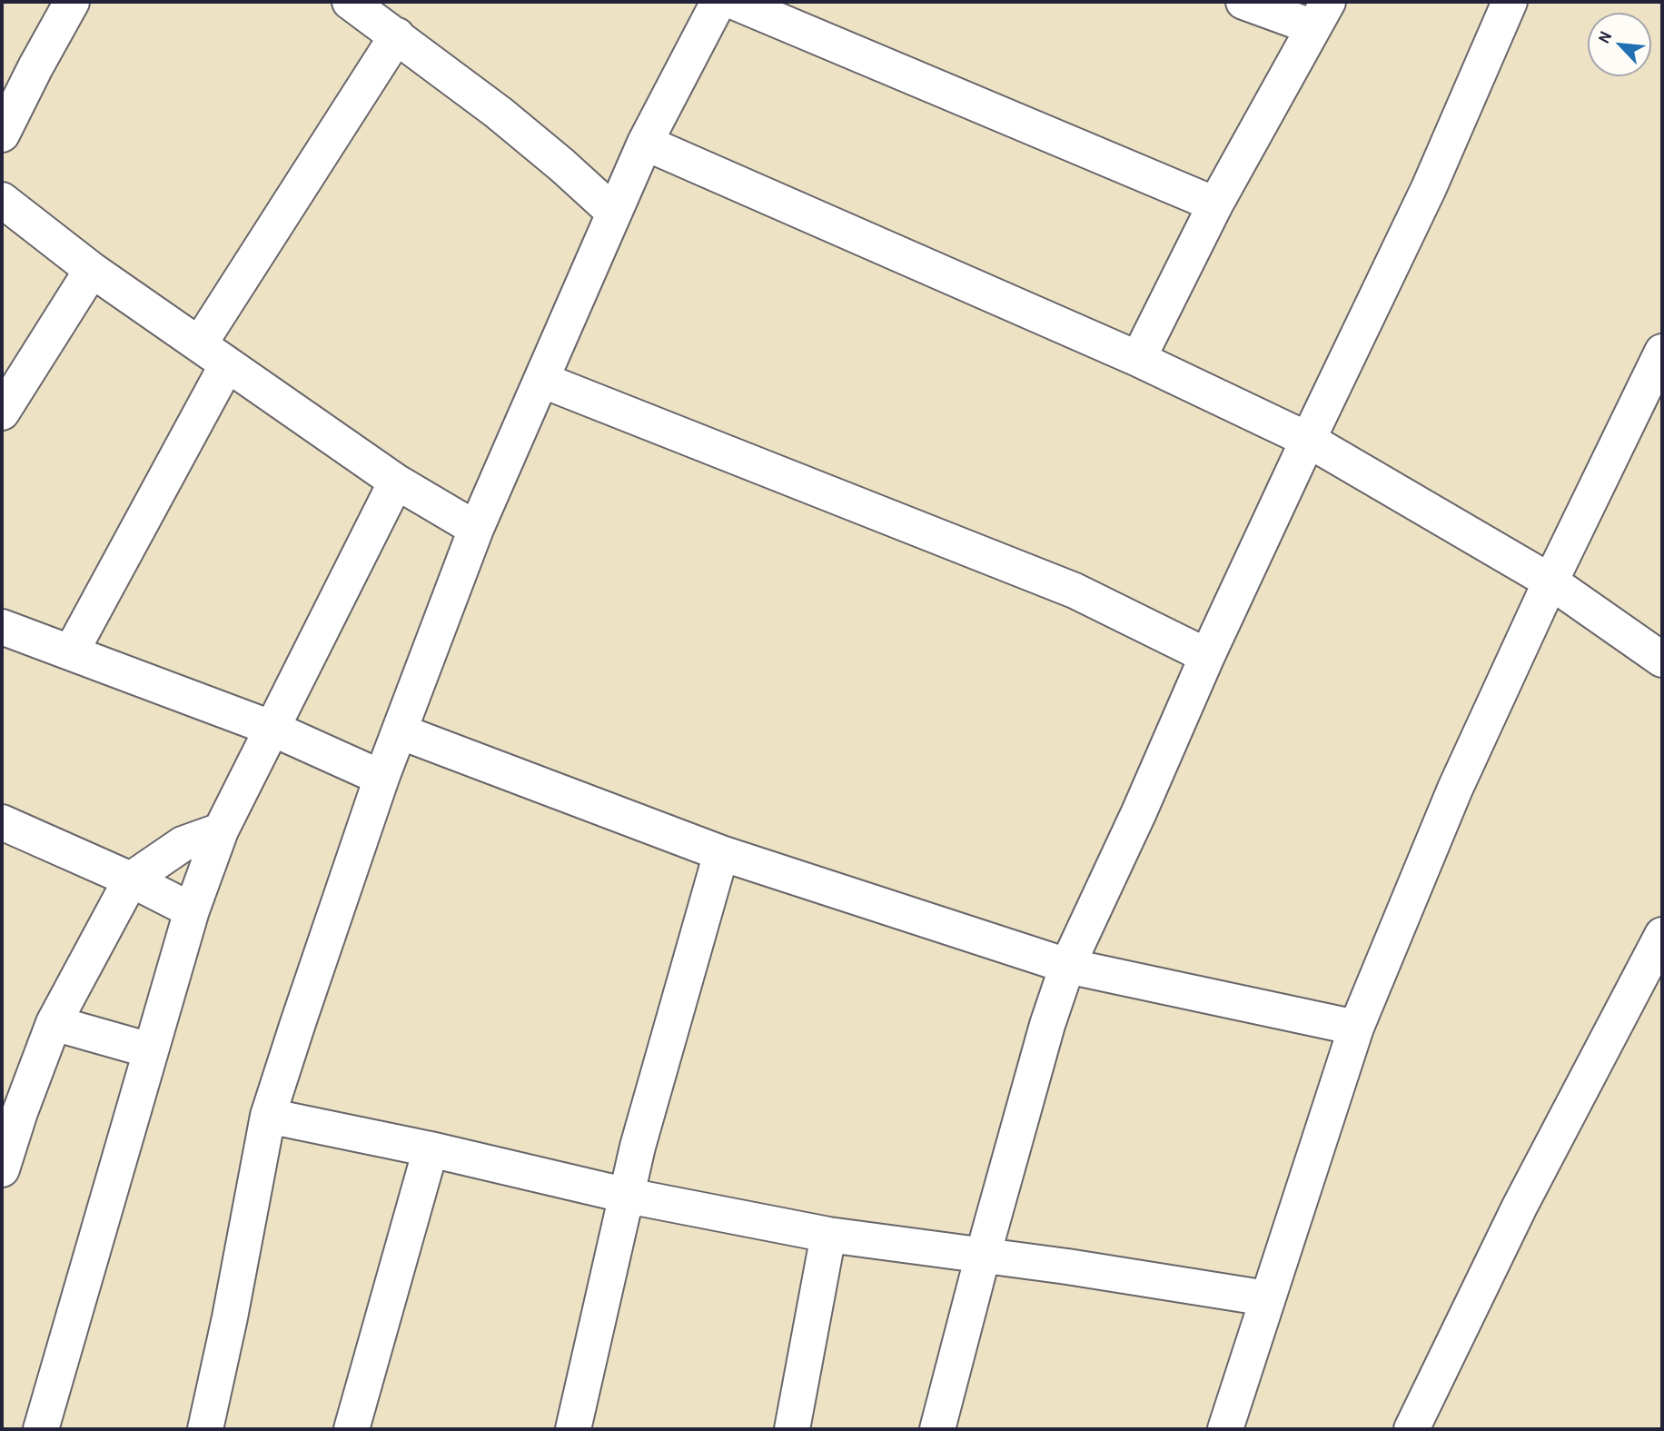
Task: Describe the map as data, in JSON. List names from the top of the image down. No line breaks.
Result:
{"north":"top left"}
